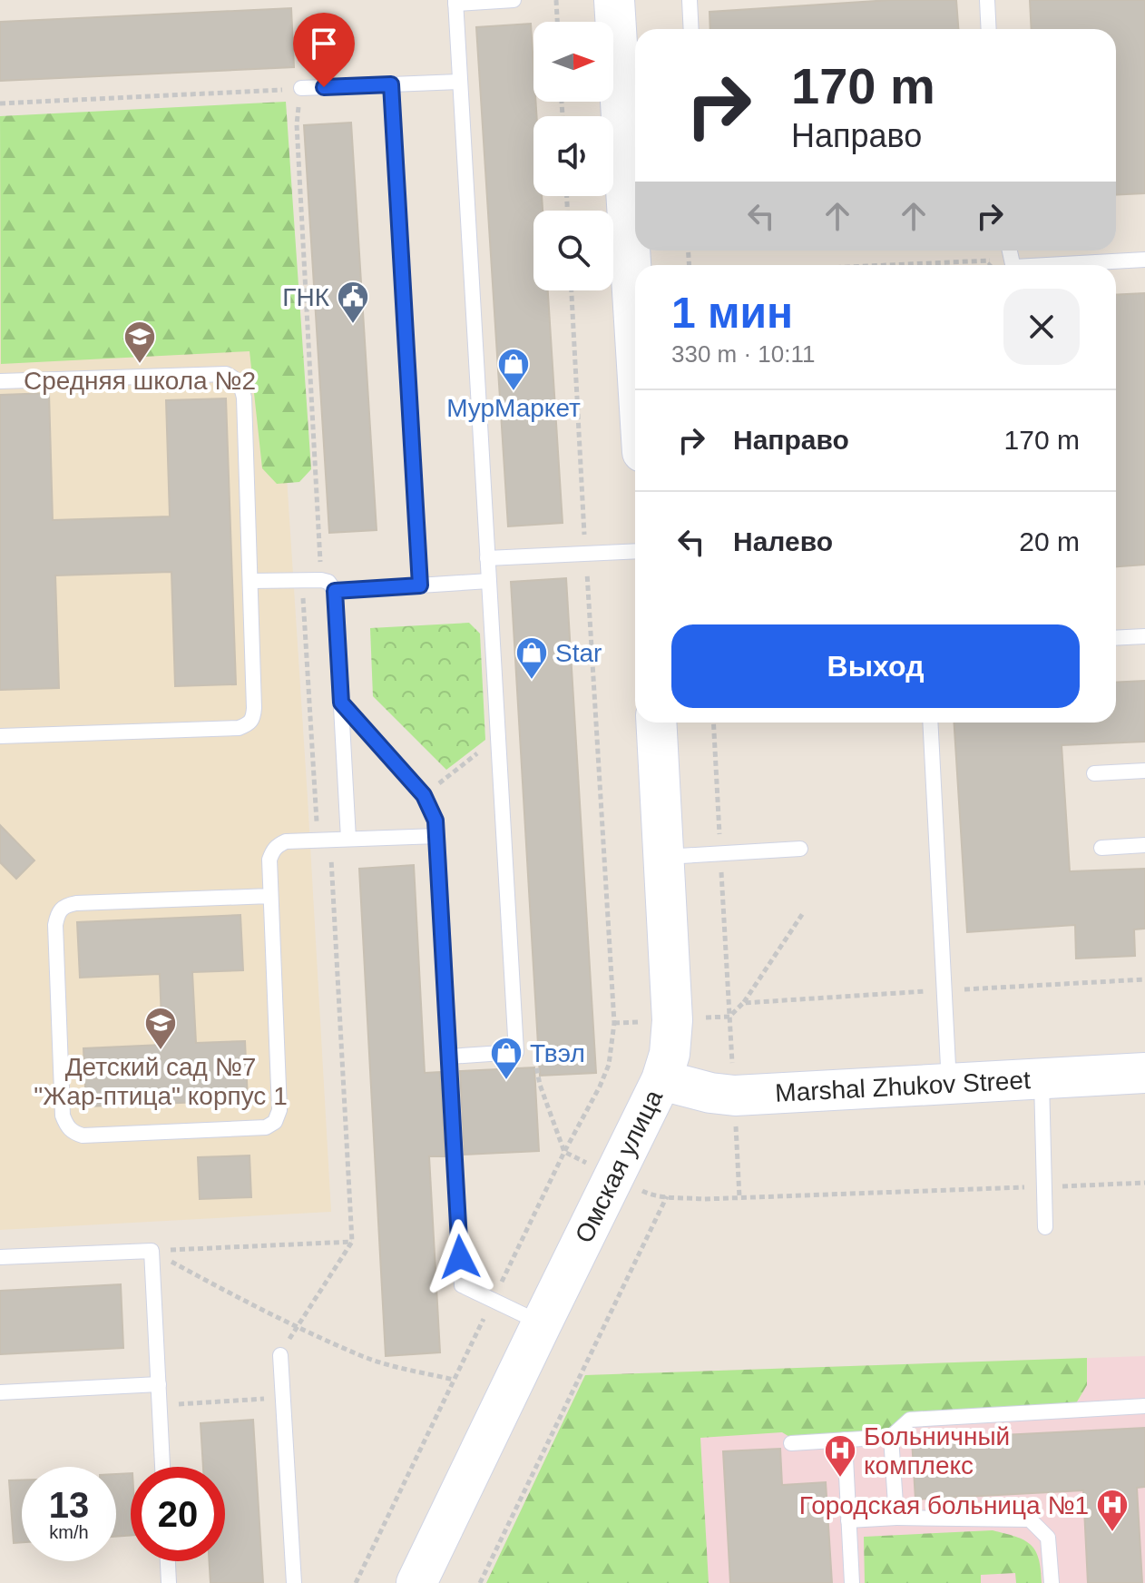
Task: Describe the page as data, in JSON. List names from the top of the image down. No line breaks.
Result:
{"streets":{"main road":["Marshal Zhukov Street","Омская улица"]},"crossings":[["Marshal Zhukov Street","Омская улица"]],"places":{"public building":["ГНК"],"school or university":["Средняя школа №2","Детский сад №7 \"Жар-птица\" корпус 1"],"shop":["МурМаркет","Star","Твэл"],"hospital":["Больничный комплекс","Городская больница №1"]},"north":"right","page":{"turn":["170 m","Направо"],"heading":["1 мин","330 m · 10:11"],"list":[{"name":"Направо","value":"170 m"},{"name":"Налево","value":"20 m"}],"buttons":"Выход","speed":"13 km/h","limit":"20"}}
